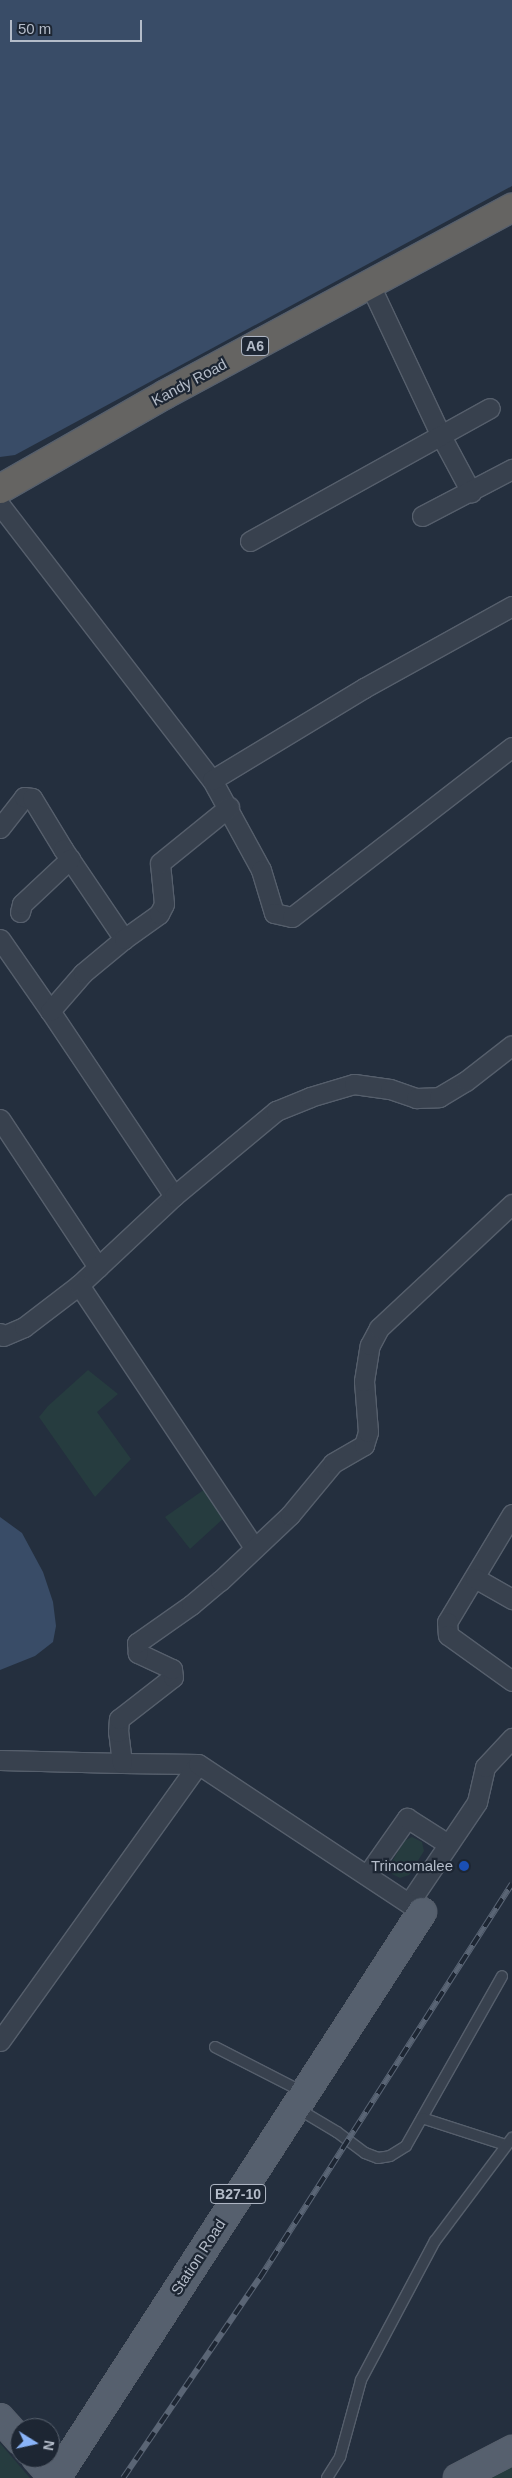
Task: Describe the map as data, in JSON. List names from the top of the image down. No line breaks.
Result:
{"streets":{"highway":["A6","Kandy Road"],"main road":["B27-10","Station Road"]},"places":["Trincomalee"],"scale_bar":"50 m","north":"right"}
